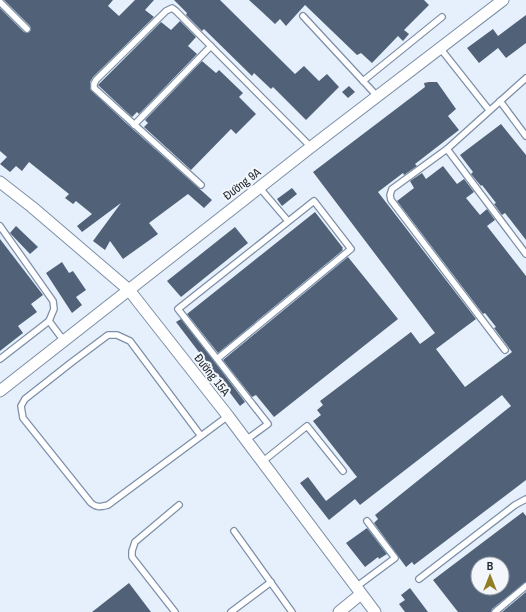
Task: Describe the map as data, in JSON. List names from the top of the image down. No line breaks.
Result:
{"streets":{"street":["Đường 9A","Đường 15A"]},"crossings":[["Đường 9A","Đường 15A"]],"north":"top"}
